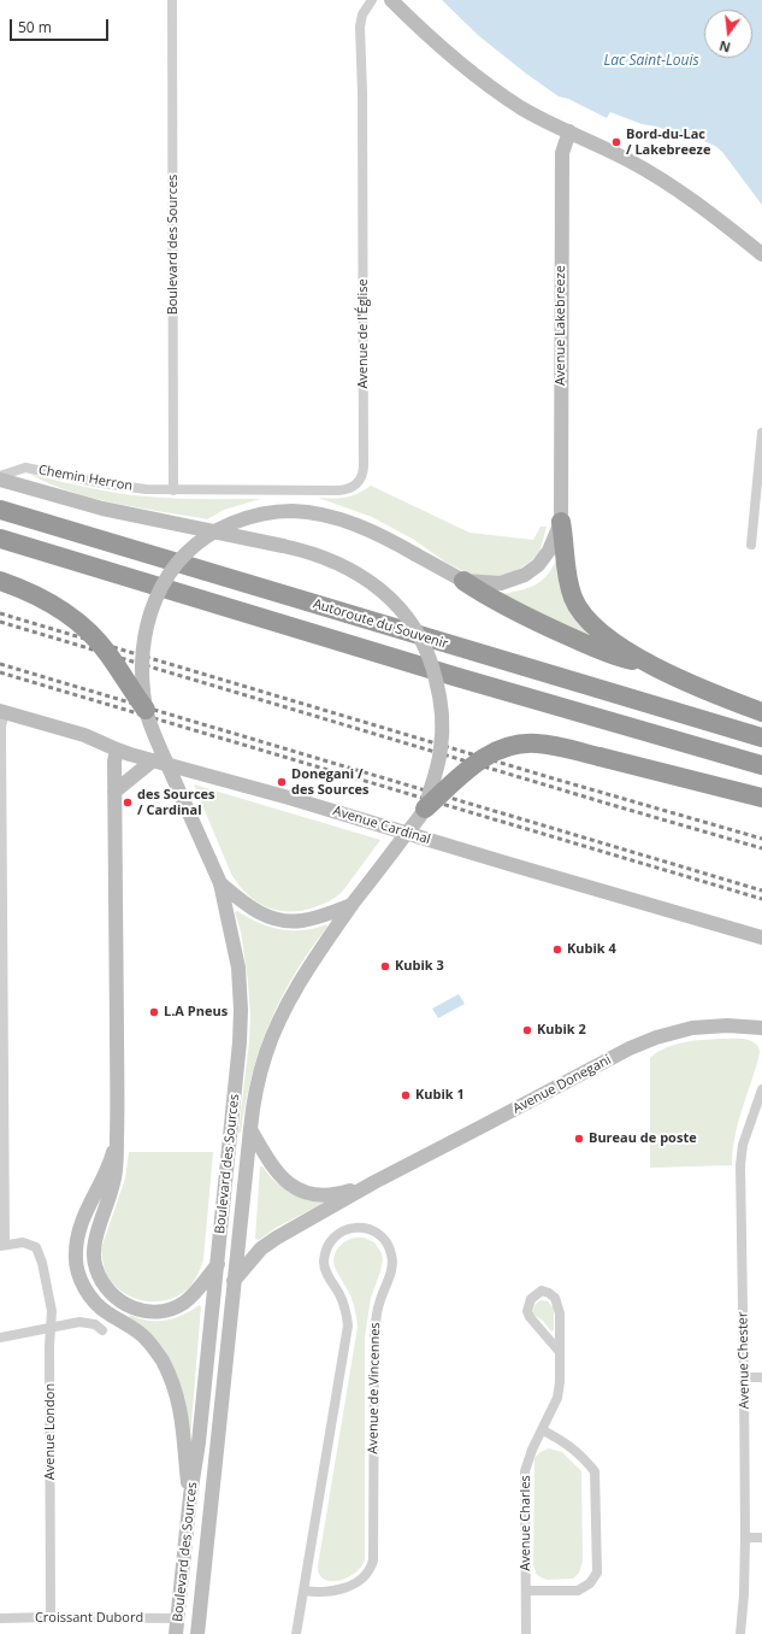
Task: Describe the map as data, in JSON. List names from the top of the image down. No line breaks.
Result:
{"streets":{"highway":["Autoroute du Souvenir"],"main road":["Boulevard des Sources","Avenue Lakebreeze","Avenue Cardinal","Avenue Donegani"],"street":["Avenue de l'Église","Chemin Herron","Avenue Chester","Avenue de Vincennes","Avenue London","Avenue Charles","Croissant Dubord"]},"crossings":[["Boulevard des Sources","Avenue de l'Église"],["Boulevard des Sources","Chemin Herron"],["Boulevard des Sources","Croissant Dubord"],["Avenue de l'Église","Chemin Herron"],["Avenue London","Croissant Dubord"]],"water":["Lac Saint-Louis"],"places":["Bord-du-Lac / Lakebreeze","Donegani / des Sources","des Sources / Cardinal","Kubik 4","Kubik 3","L.A Pneus","Kubik 2","Kubik 1","Bureau de poste"],"scale_bar":"50 m","north":"bottom"}
